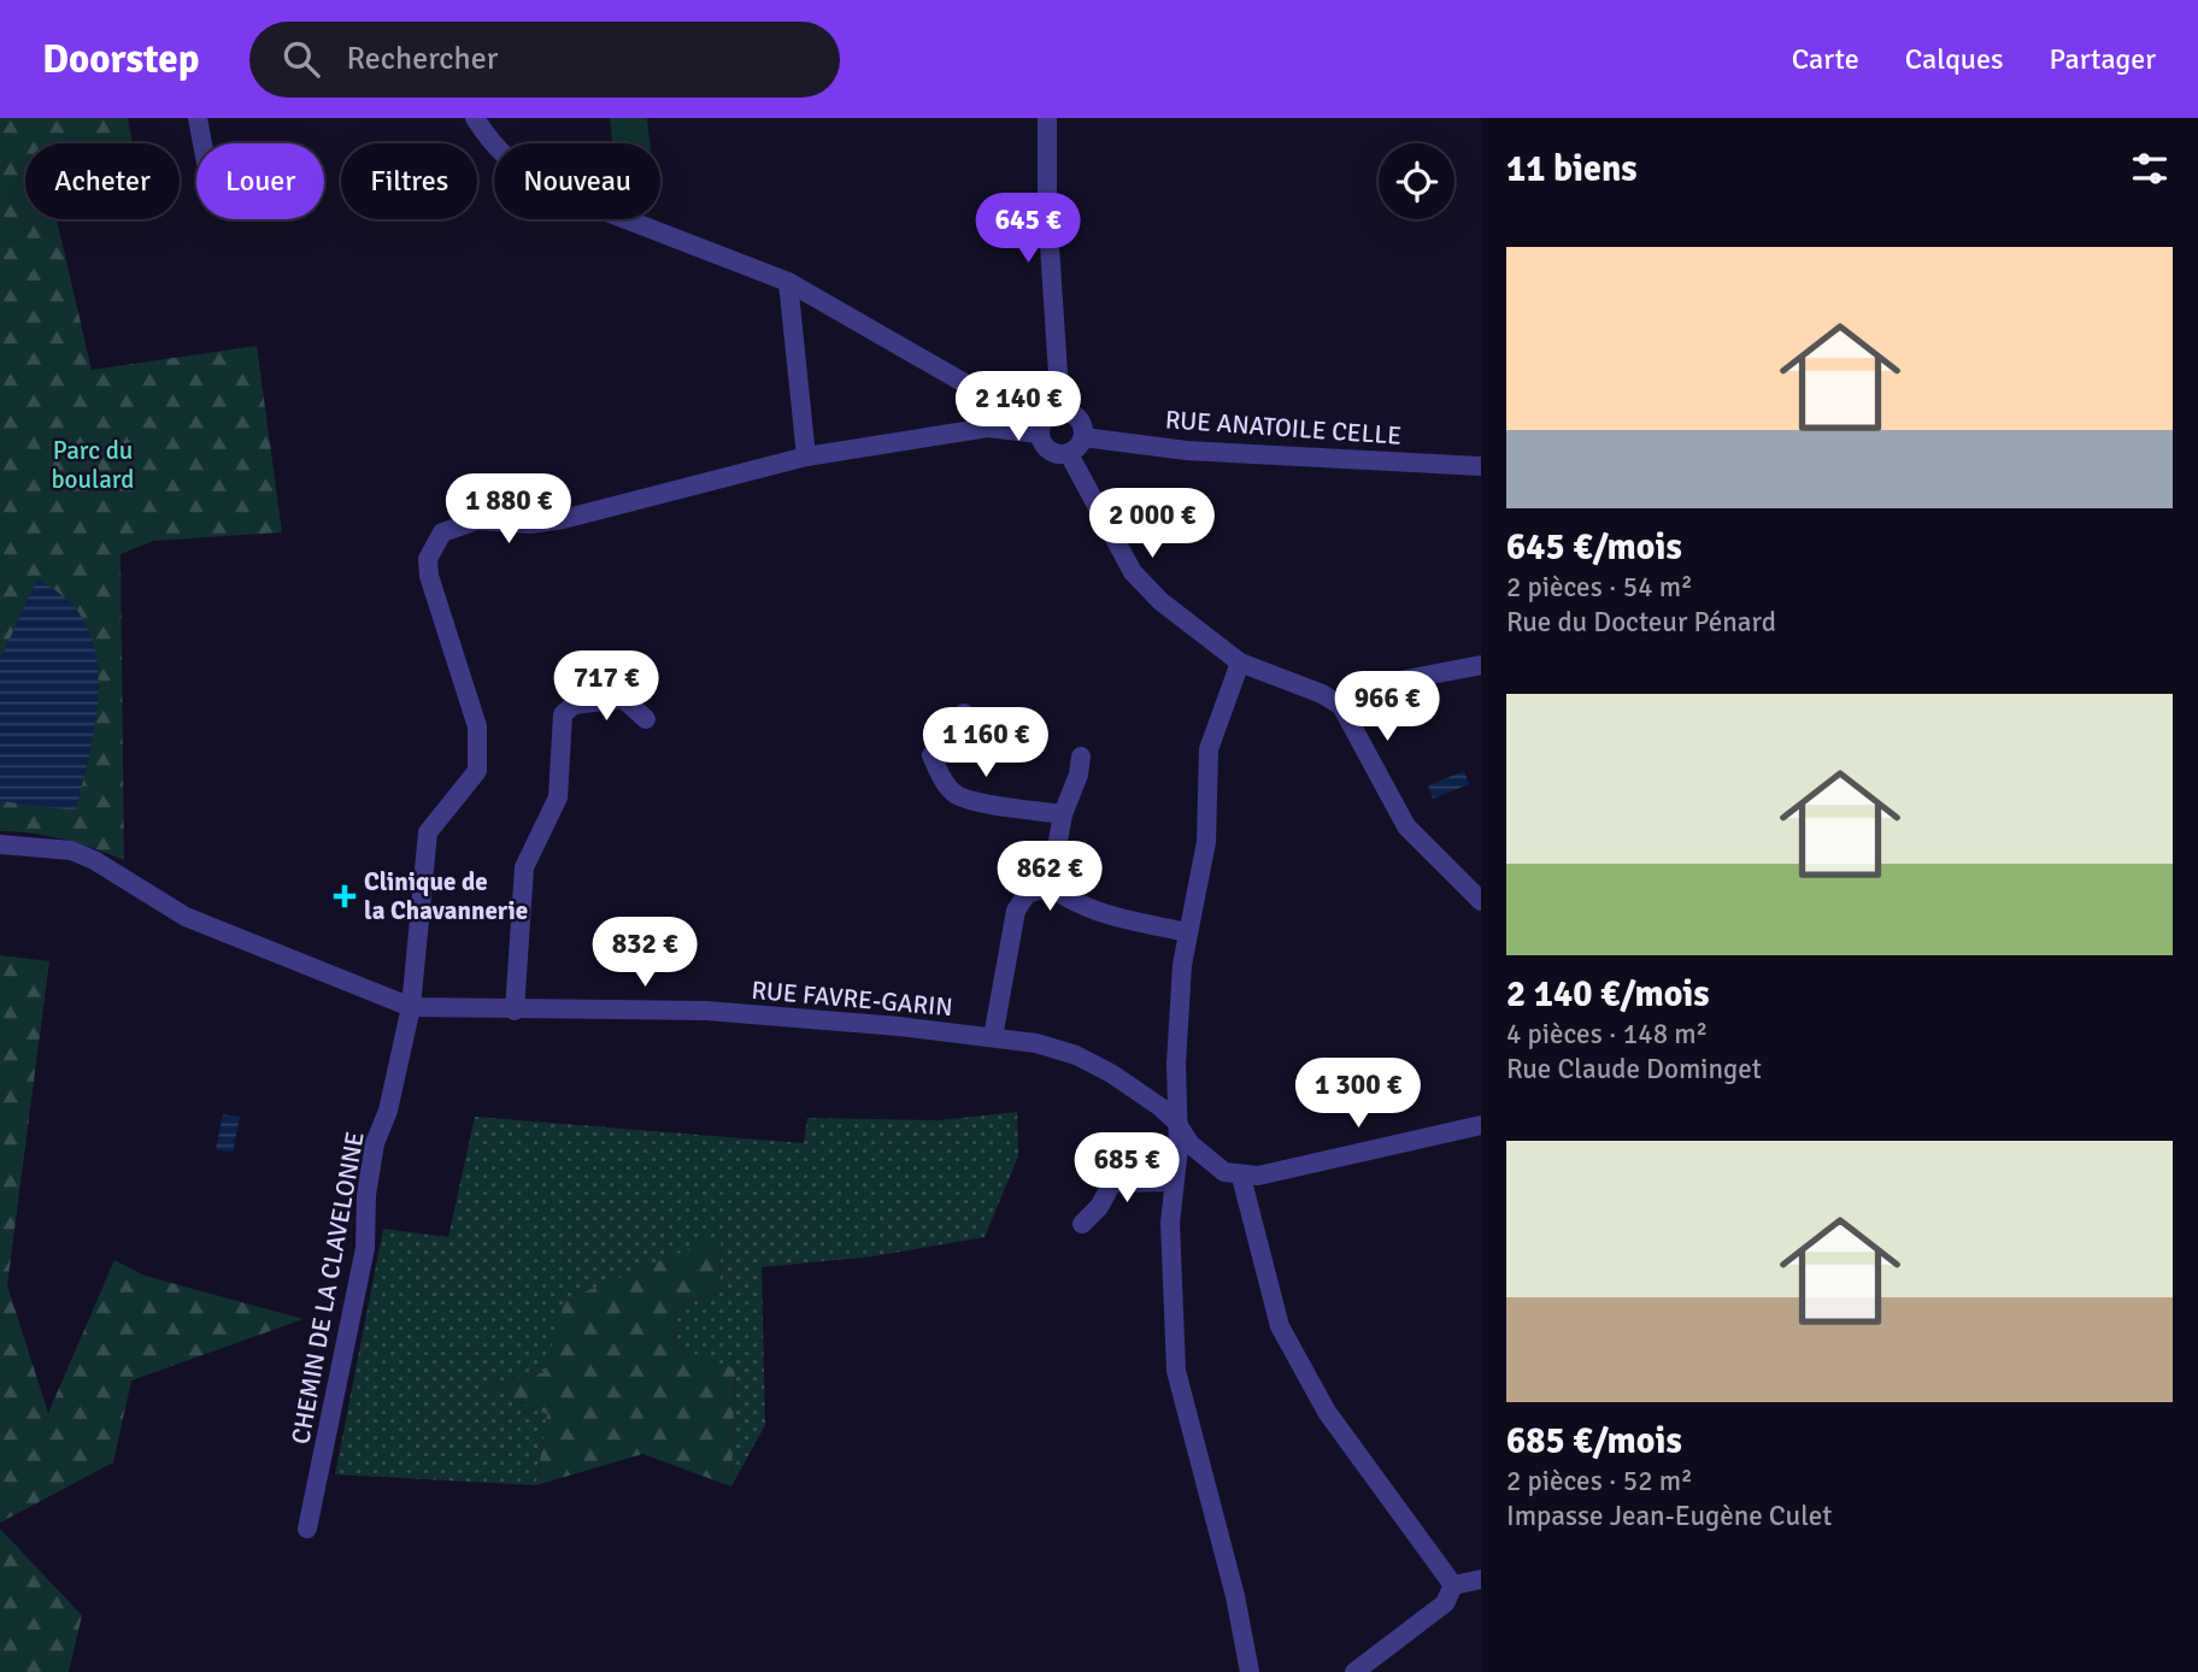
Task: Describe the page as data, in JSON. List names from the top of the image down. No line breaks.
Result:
{"streets":{"street":["RUE ANATOILE CELLE","RUE FAVRE-GARIN","CHEMIN DE LA CLAVELONNE"]},"crossings":[["RUE FAVRE-GARIN","CHEMIN DE LA CLAVELONNE"]],"parks":["Parc du boulard"],"places":{"health":["Clinique de la Chavannerie"]},"page":{"header":"Doorstep","search":"Rechercher","nav":["Carte","Calques","Partager"],"heading":"11 biens","chip":["Acheter","Louer","Filtres","Nouveau"],"price":["645 €","2 140 €","1 880 €","2 000 €","717 €","966 €","1 160 €","862 €","832 €","1 300 €","685 €"],"list":[{"name":"645 €/mois","note":"2 pièces · 54 m² · Rue du Docteur Pénard"},{"name":"2 140 €/mois","note":"4 pièces · 148 m² · Rue Claude Dominget"},{"name":"685 €/mois","note":"2 pièces · 52 m² · Impasse Jean-Eugène Culet"}]}}
